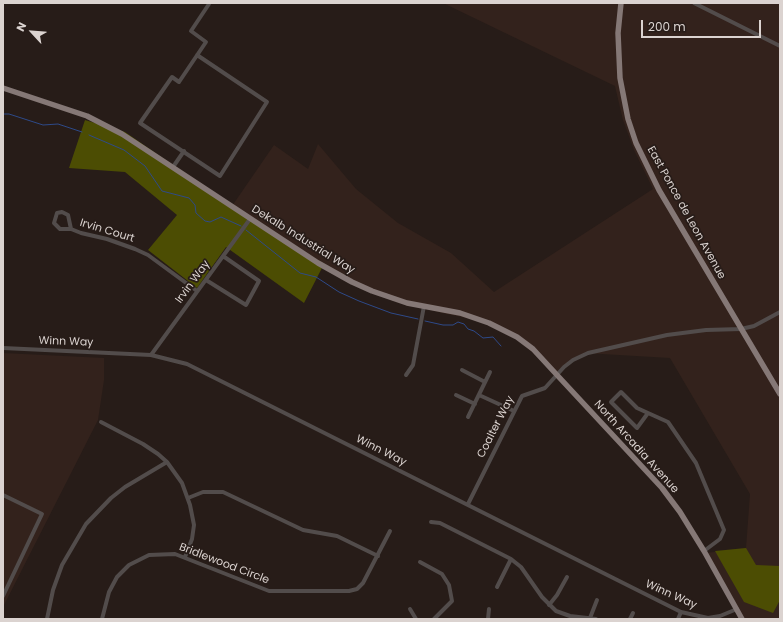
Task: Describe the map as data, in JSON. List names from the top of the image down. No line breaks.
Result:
{"streets":{"main road":["East Ponce de Leon Avenue","Dekalb Industrial Way","North Arcadia Avenue"],"street":["Irvin Court","Irvin Way","Winn Way","Coalter Way","Bridlewood Circle"]},"crossings":[["Irvin Court","Irvin Way"],["Dekalb Industrial Way","Irvin Way"],["Dekalb Industrial Way","Coalter Way"],["Dekalb Industrial Way","North Arcadia Avenue"],["Irvin Way","Winn Way"],["Winn Way","Coalter Way"],["Winn Way","North Arcadia Avenue"],["Coalter Way","North Arcadia Avenue"]],"scale_bar":"200 m","north":"top left"}
